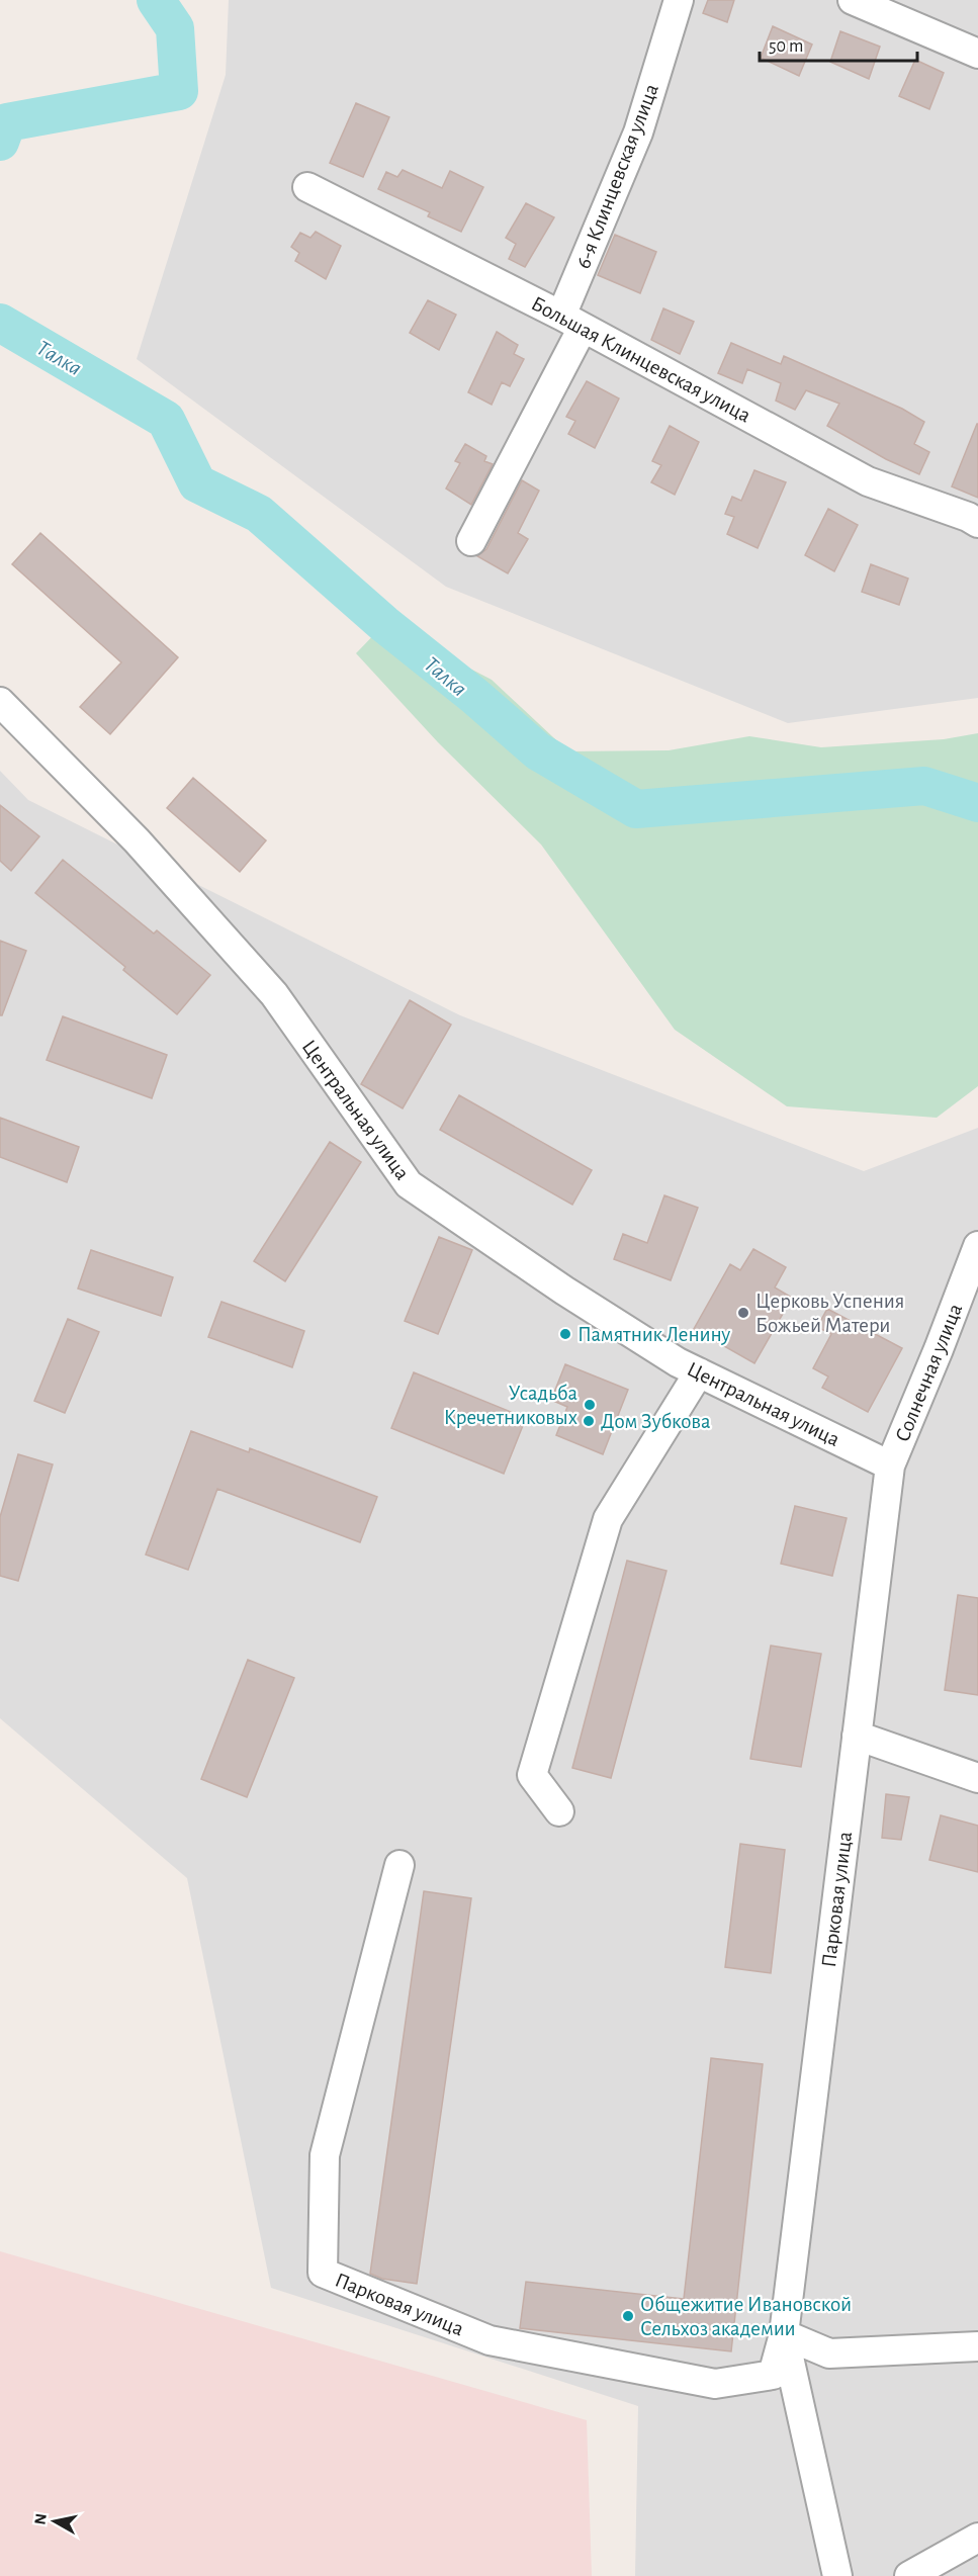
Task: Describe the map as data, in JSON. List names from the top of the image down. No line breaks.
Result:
{"streets":{"street":["6-я Клинцевская улица","Большая Клинцевская улица","Центральная улица","Солнечная улица","Парковая улица"]},"crossings":[["6-я Клинцевская улица","Большая Клинцевская улица"],["Центральная улица","Солнечная улица"],["Центральная улица","Парковая улица"],["Солнечная улица","Парковая улица"]],"water":["Талка"],"places":["Церковь Успения Божьей Матери","Памятник Ленину","Усадьба Кречетниковых","Дом Зубкова","Общежитие Ивановской Сельхоз академии"],"scale_bar":"50 m","north":"left"}
